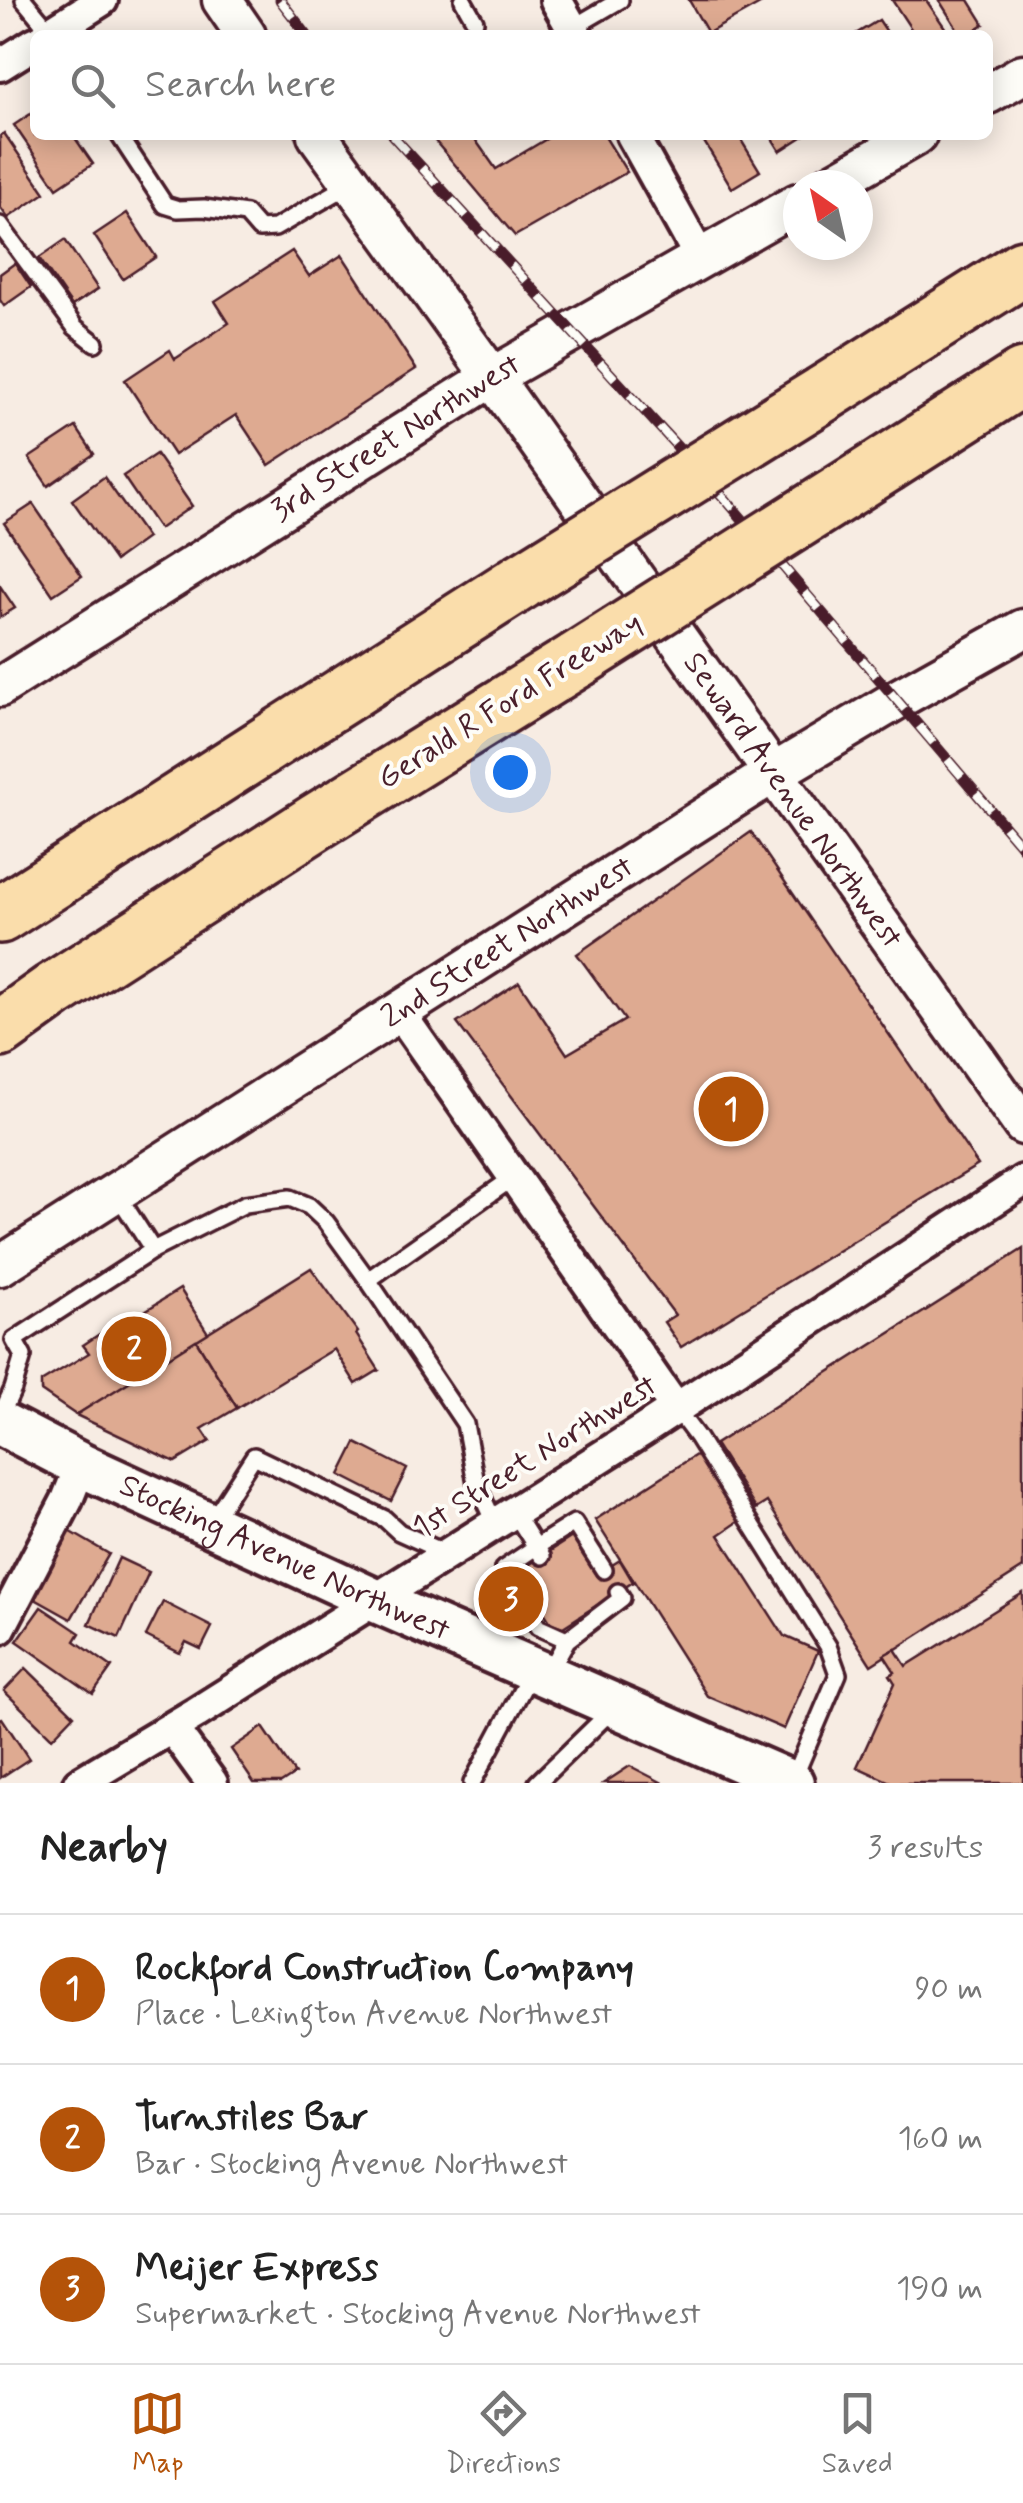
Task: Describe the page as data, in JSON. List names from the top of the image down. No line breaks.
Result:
{"streets":{"highway":["Gerald R Ford Freeway"],"main road":["Stocking Avenue Northwest"],"street":["3rd Street Northwest","Seward Avenue Northwest","2nd Street Northwest","1st Street Northwest"]},"crossings":[["3rd Street Northwest","Seward Avenue Northwest"],["Seward Avenue Northwest","2nd Street Northwest"],["1st Street Northwest","Stocking Avenue Northwest"]],"north":"top left","page":{"search":"Search here","pins":["1","2","3"],"heading":["Nearby","3 results"],"list":[{"mark":"1","name":"Rockford Construction Company","note":"Place · Lexington Avenue Northwest","value":"90 m"},{"mark":"2","name":"Turnstiles Bar","note":"Bar · Stocking Avenue Northwest","value":"160 m"},{"mark":"3","name":"Meijer Express","note":"Supermarket · Stocking Avenue Northwest","value":"190 m"}],"nav":["Map","Directions","Saved"]}}
